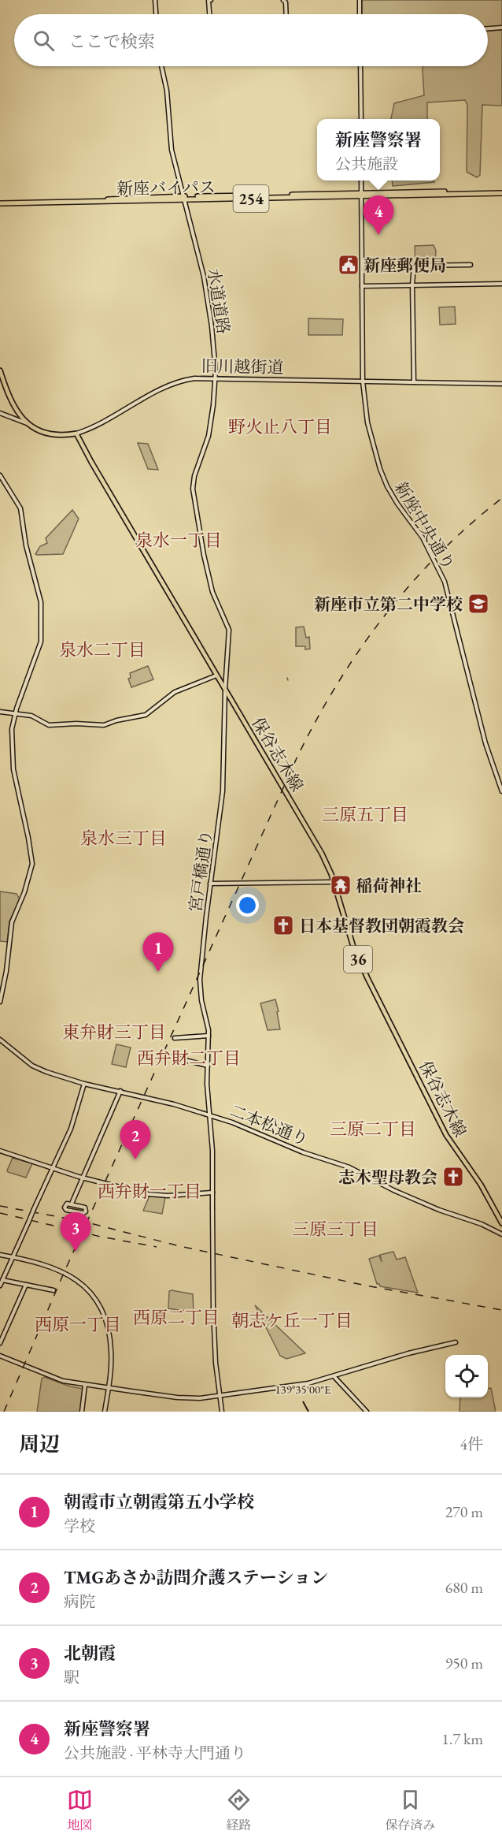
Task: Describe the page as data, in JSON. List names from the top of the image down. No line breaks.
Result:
{"streets":{"highway":["新座バイパス","254"],"main road":["旧川越街道","保谷志木線","36"],"street":["水道道路","新座中央通り","宮戸橋通り","二本松通り"]},"crossings":[["新座バイパス","水道道路"],["新座バイパス","新座中央通り"],["水道道路","旧川越街道"],["水道道路","宮戸橋通り"],["旧川越街道","新座中央通り"],["旧川越街道","保谷志木線"],["保谷志木線","宮戸橋通り"],["宮戸橋通り","二本松通り"]],"districts":["野火止八丁目","泉水一丁目","泉水二丁目","三原五丁目","泉水三丁目","東弁財三丁目","西弁財二丁目","三原二丁目","西弁財一丁目","三原三丁目","西原二丁目","朝志ケ丘一丁目","西原一丁目"],"places":{"public building":["新座郵便局"],"school or university":["新座市立第二中学校"],"temple":["稲荷神社"],"church":["日本基督教団朝霞教会","志木聖母教会"]},"page":{"search":"ここで検索","popup":["新座警察署","公共施設"],"pins":["4","1","2","3"],"heading":["周辺","4件"],"list":[{"mark":"1","name":"朝霞市立朝霞第五小学校","note":"学校","value":"270 m"},{"mark":"2","name":"TMGあさか訪問介護ステーション","note":"病院","value":"680 m"},{"mark":"3","name":"北朝霞","note":"駅","value":"950 m"},{"mark":"4","name":"新座警察署","note":"公共施設 · 平林寺大門通り","value":"1.7 km"}],"nav":["地図","経路","保存済み"]},"coordinates":["139°35'00\"E"]}
